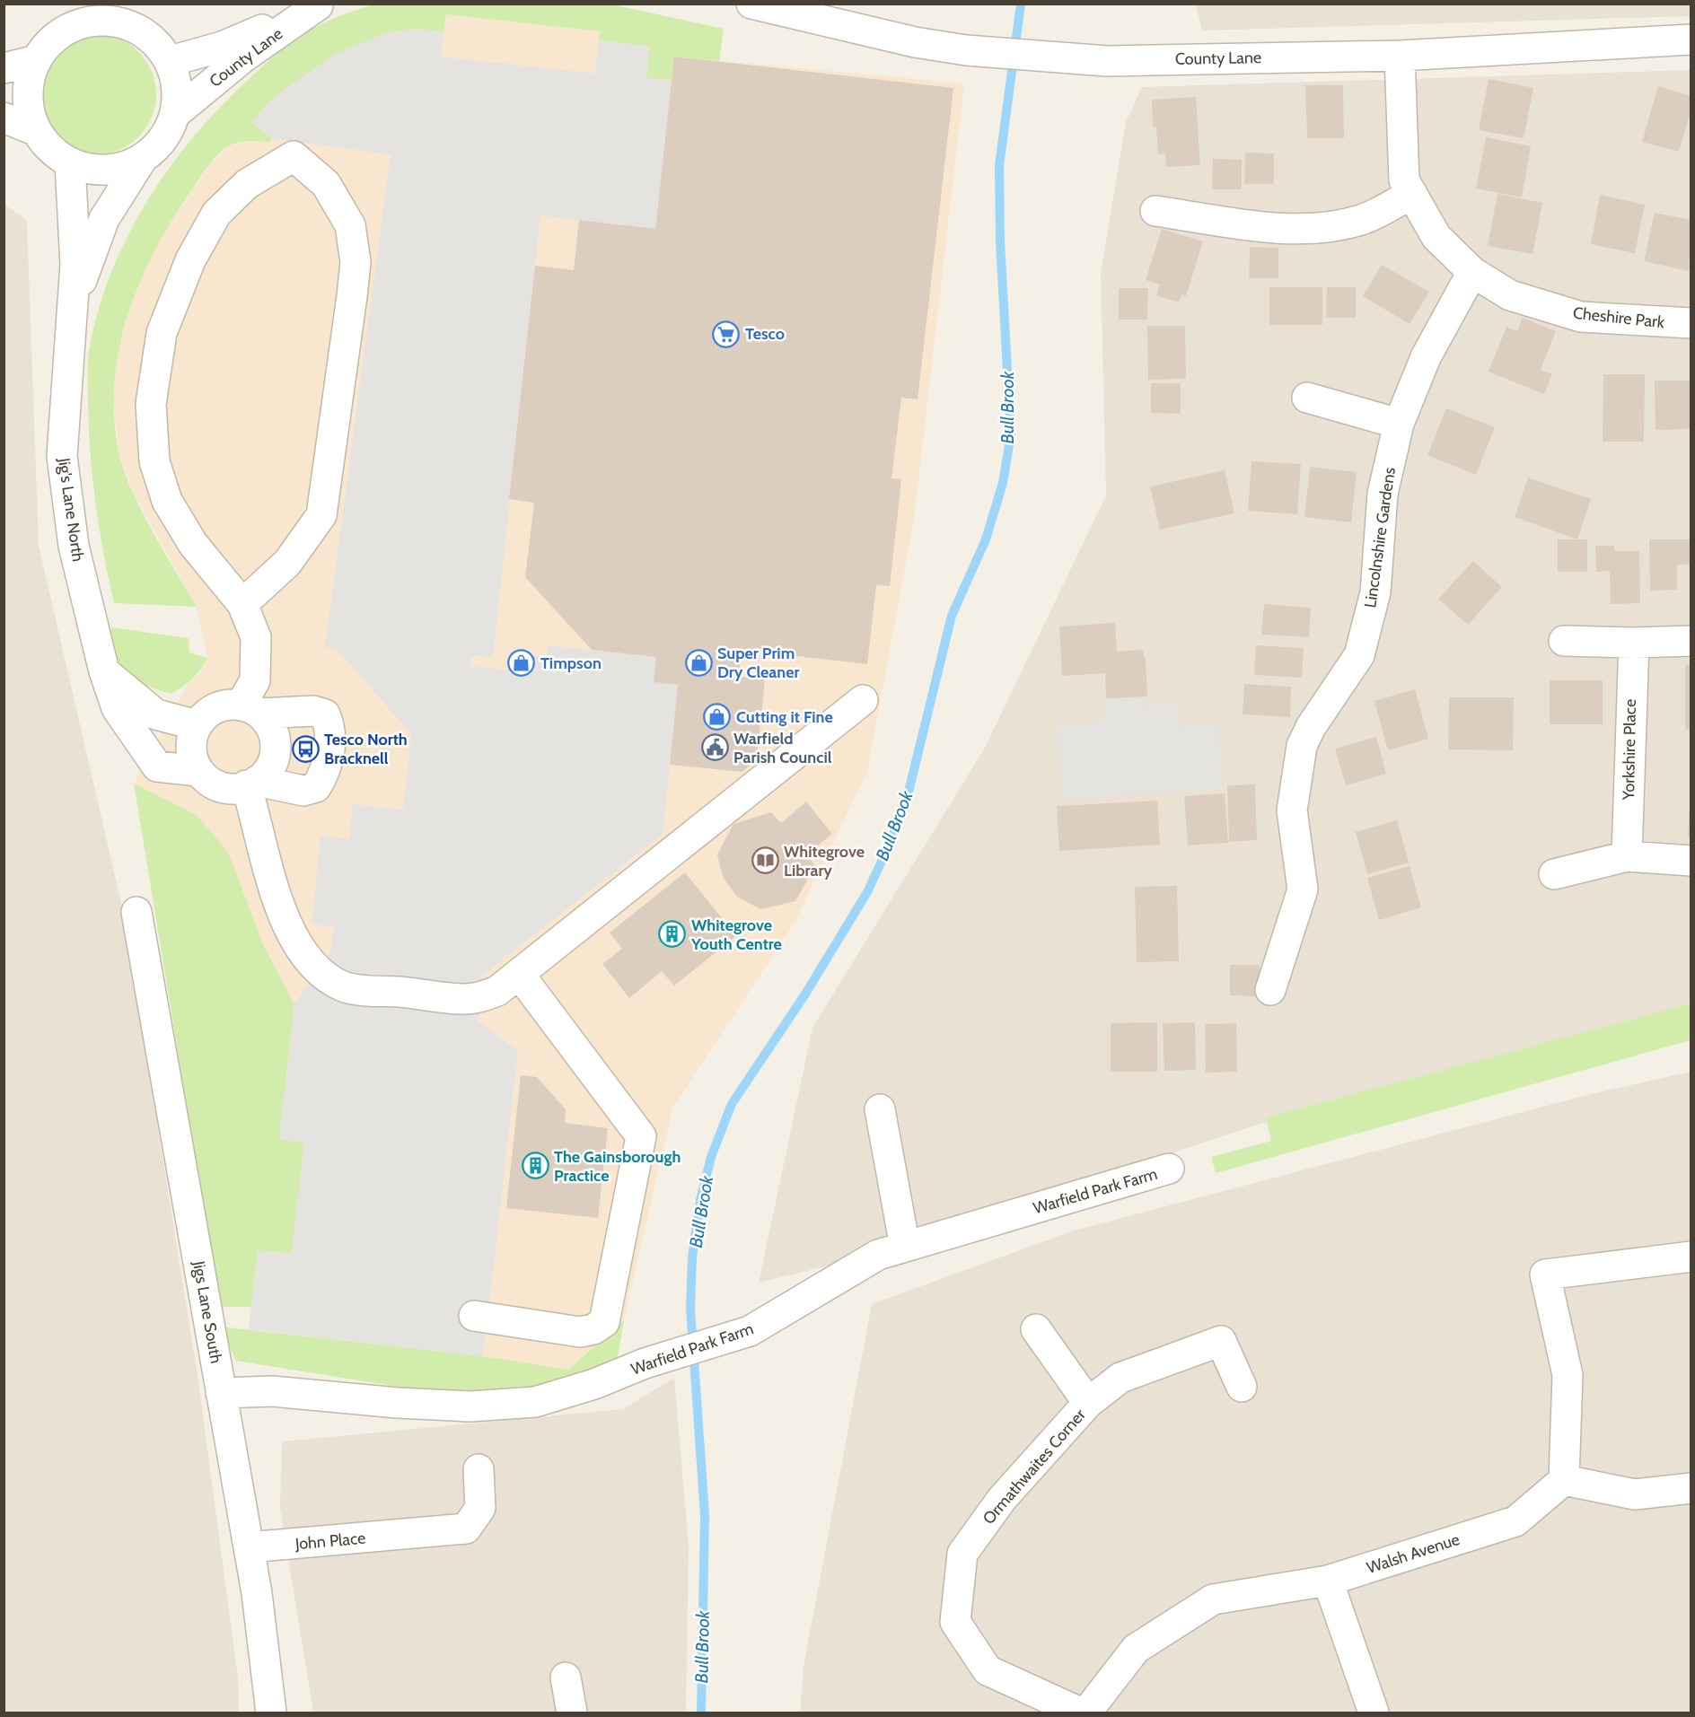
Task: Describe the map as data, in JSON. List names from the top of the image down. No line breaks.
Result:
{"streets":{"street":["County Lane","Cheshire Park","Jig's Lane North","Lincolnshire Gardens","Yorkshire Place","Warfield Park Farm","Jigs Lane South","Ormathwaites Corner","John Place","Walsh Avenue"]},"crossings":[["County Lane","Cheshire Park"],["County Lane","Jig's Lane North"],["Cheshire Park","Lincolnshire Gardens"],["Warfield Park Farm","Jigs Lane South"],["Jigs Lane South","John Place"]],"water":["Bull Brook"],"places":{"supermarket":["Tesco"],"shop":["Super Prim Dry Cleaner","Timpson","Cutting it Fine"],"public building":["Warfield Parish Council"],"bus stop":["Tesco North Bracknell"],"library":["Whitegrove Library"],"building":["Whitegrove Youth Centre","The Gainsborough Practice"]}}
